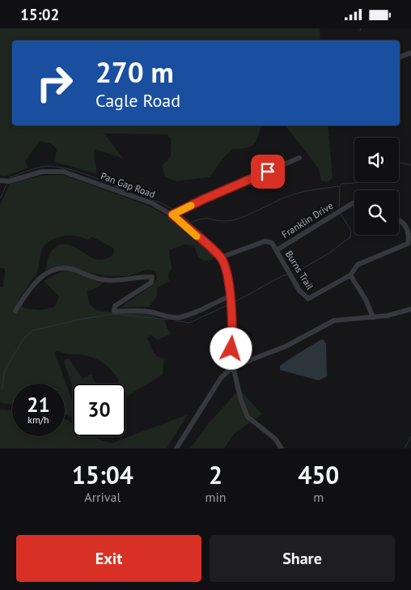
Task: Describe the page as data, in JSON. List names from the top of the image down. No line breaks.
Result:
{"streets":{"street":["Pan Gap Road","Franklin Drive","Burns Trail"]},"crossings":[["Pan Gap Road","Franklin Drive"],["Franklin Drive","Burns Trail"]],"page":{"status":"15:02","turn":["270 m","Cagle Road"],"speed":"21 km/h","limit":"30","eta":["15:04","Arrival","2","min","450","m"],"buttons":["Exit","Share"]}}
